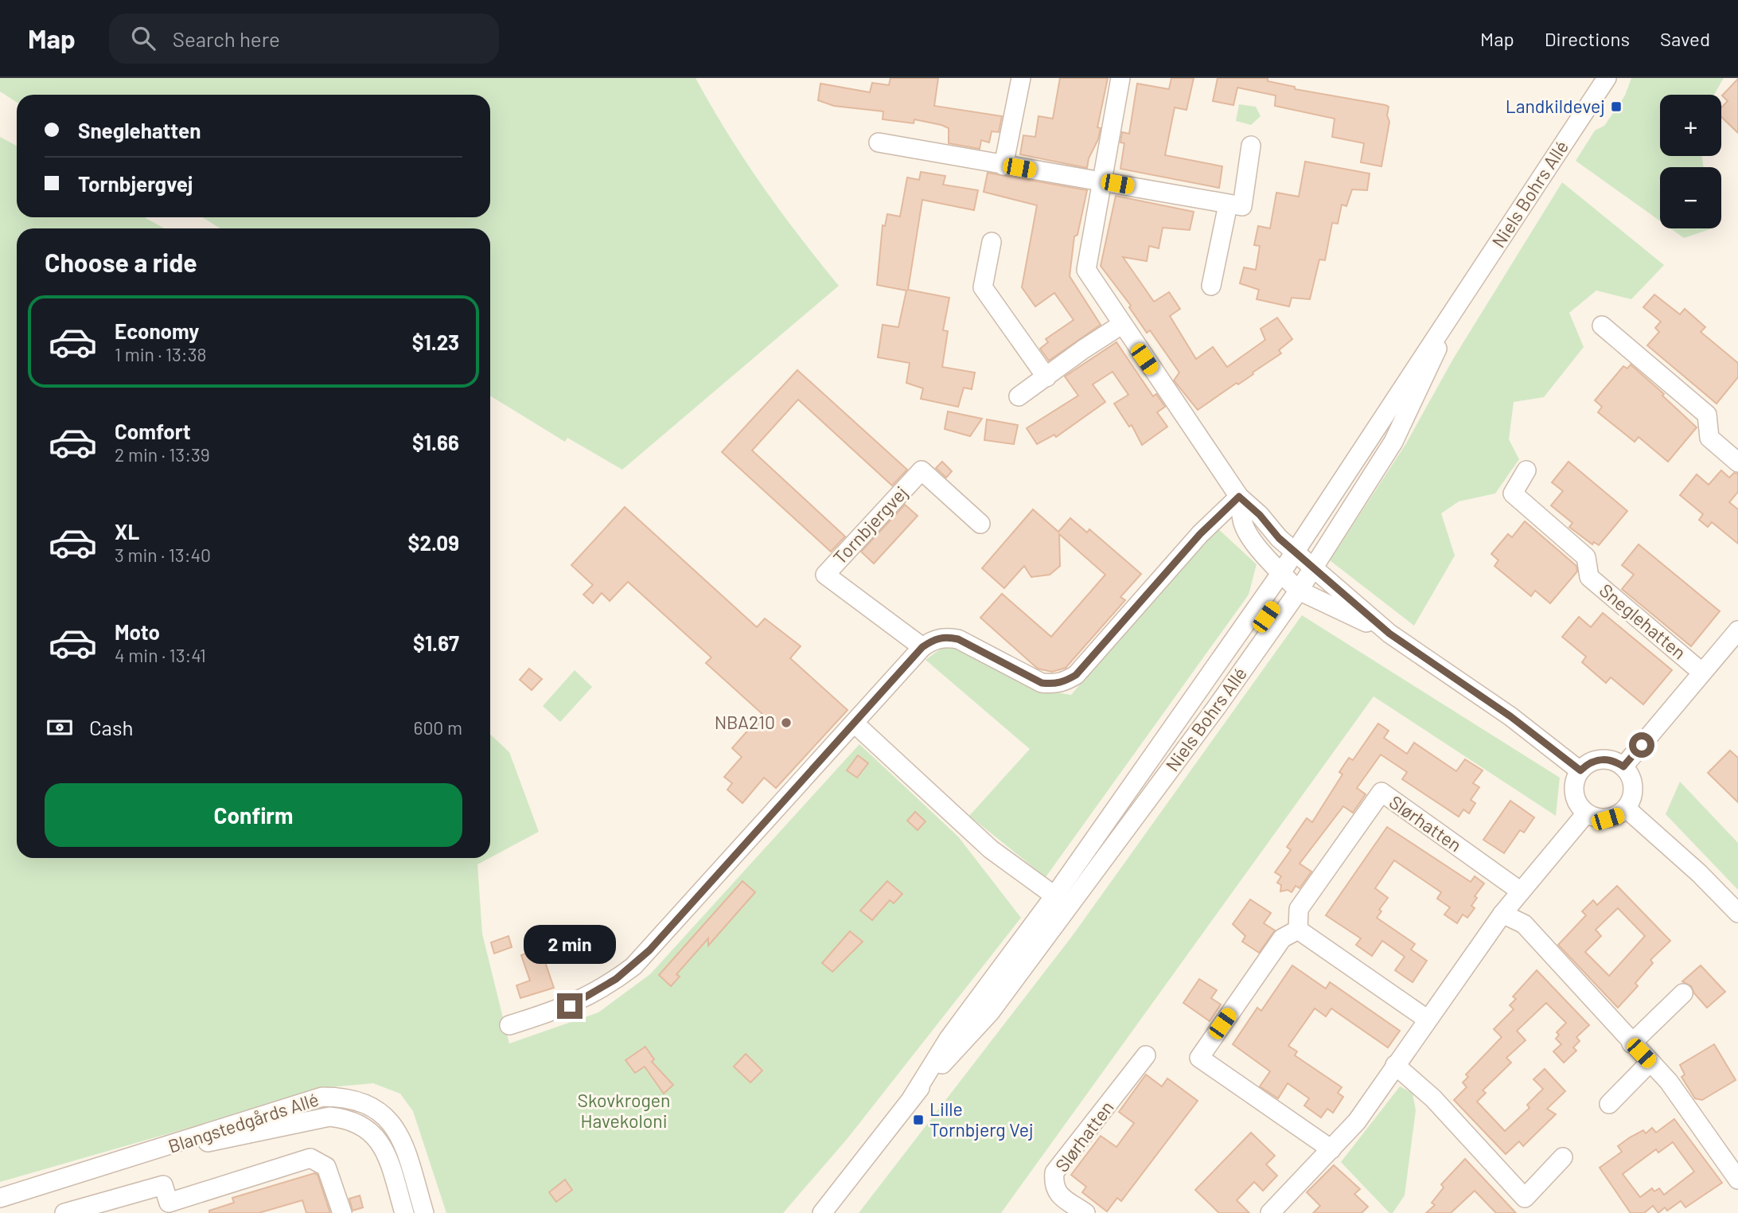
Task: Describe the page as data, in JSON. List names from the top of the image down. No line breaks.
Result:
{"streets":{"street":["Niels Bohrs Allé","Tornbjergvej","Sneglehatten","Slørhatten","Blangstedgårds Allé"]},"parks":["Skovkrogen Havekoloni"],"places":{"transit":["Landkildevej","Lille Tornbjerg Vej"],"other":["NBA210"]},"page":{"header":"Map","search":"Search here","nav":["Map","Directions","Saved"],"map_buttons":["+","−"],"banner":["Sneglehatten","Tornbjergvej"],"heading":"Choose a ride","list":[{"name":"Economy","note":"1 min · 13:38","value":"$1.23"},{"name":"Comfort","note":"2 min · 13:39","value":"$1.66"},{"name":"XL","note":"3 min · 13:40","value":"$2.09"},{"name":"Moto","note":"4 min · 13:41","value":"$1.67"}],"pay":["Cash","600 m"],"buttons":"Confirm","bubble":"2 min"}}
